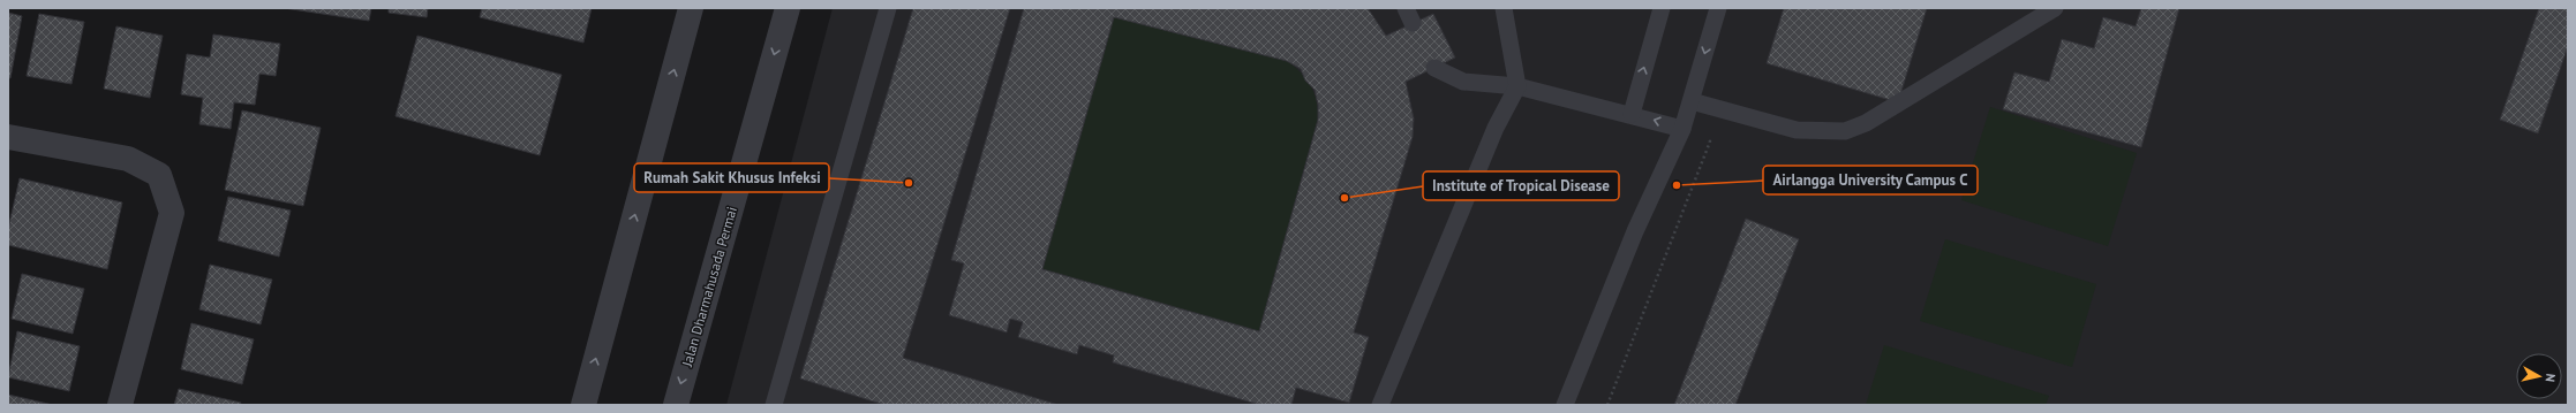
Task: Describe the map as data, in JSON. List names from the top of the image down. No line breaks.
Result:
{"streets":{"street":["Jalan Dharmahusada Permai"]},"places":["Rumah Sakit Khusus Infeksi","Airlangga University Campus C","Institute of Tropical Disease"],"north":"right"}
